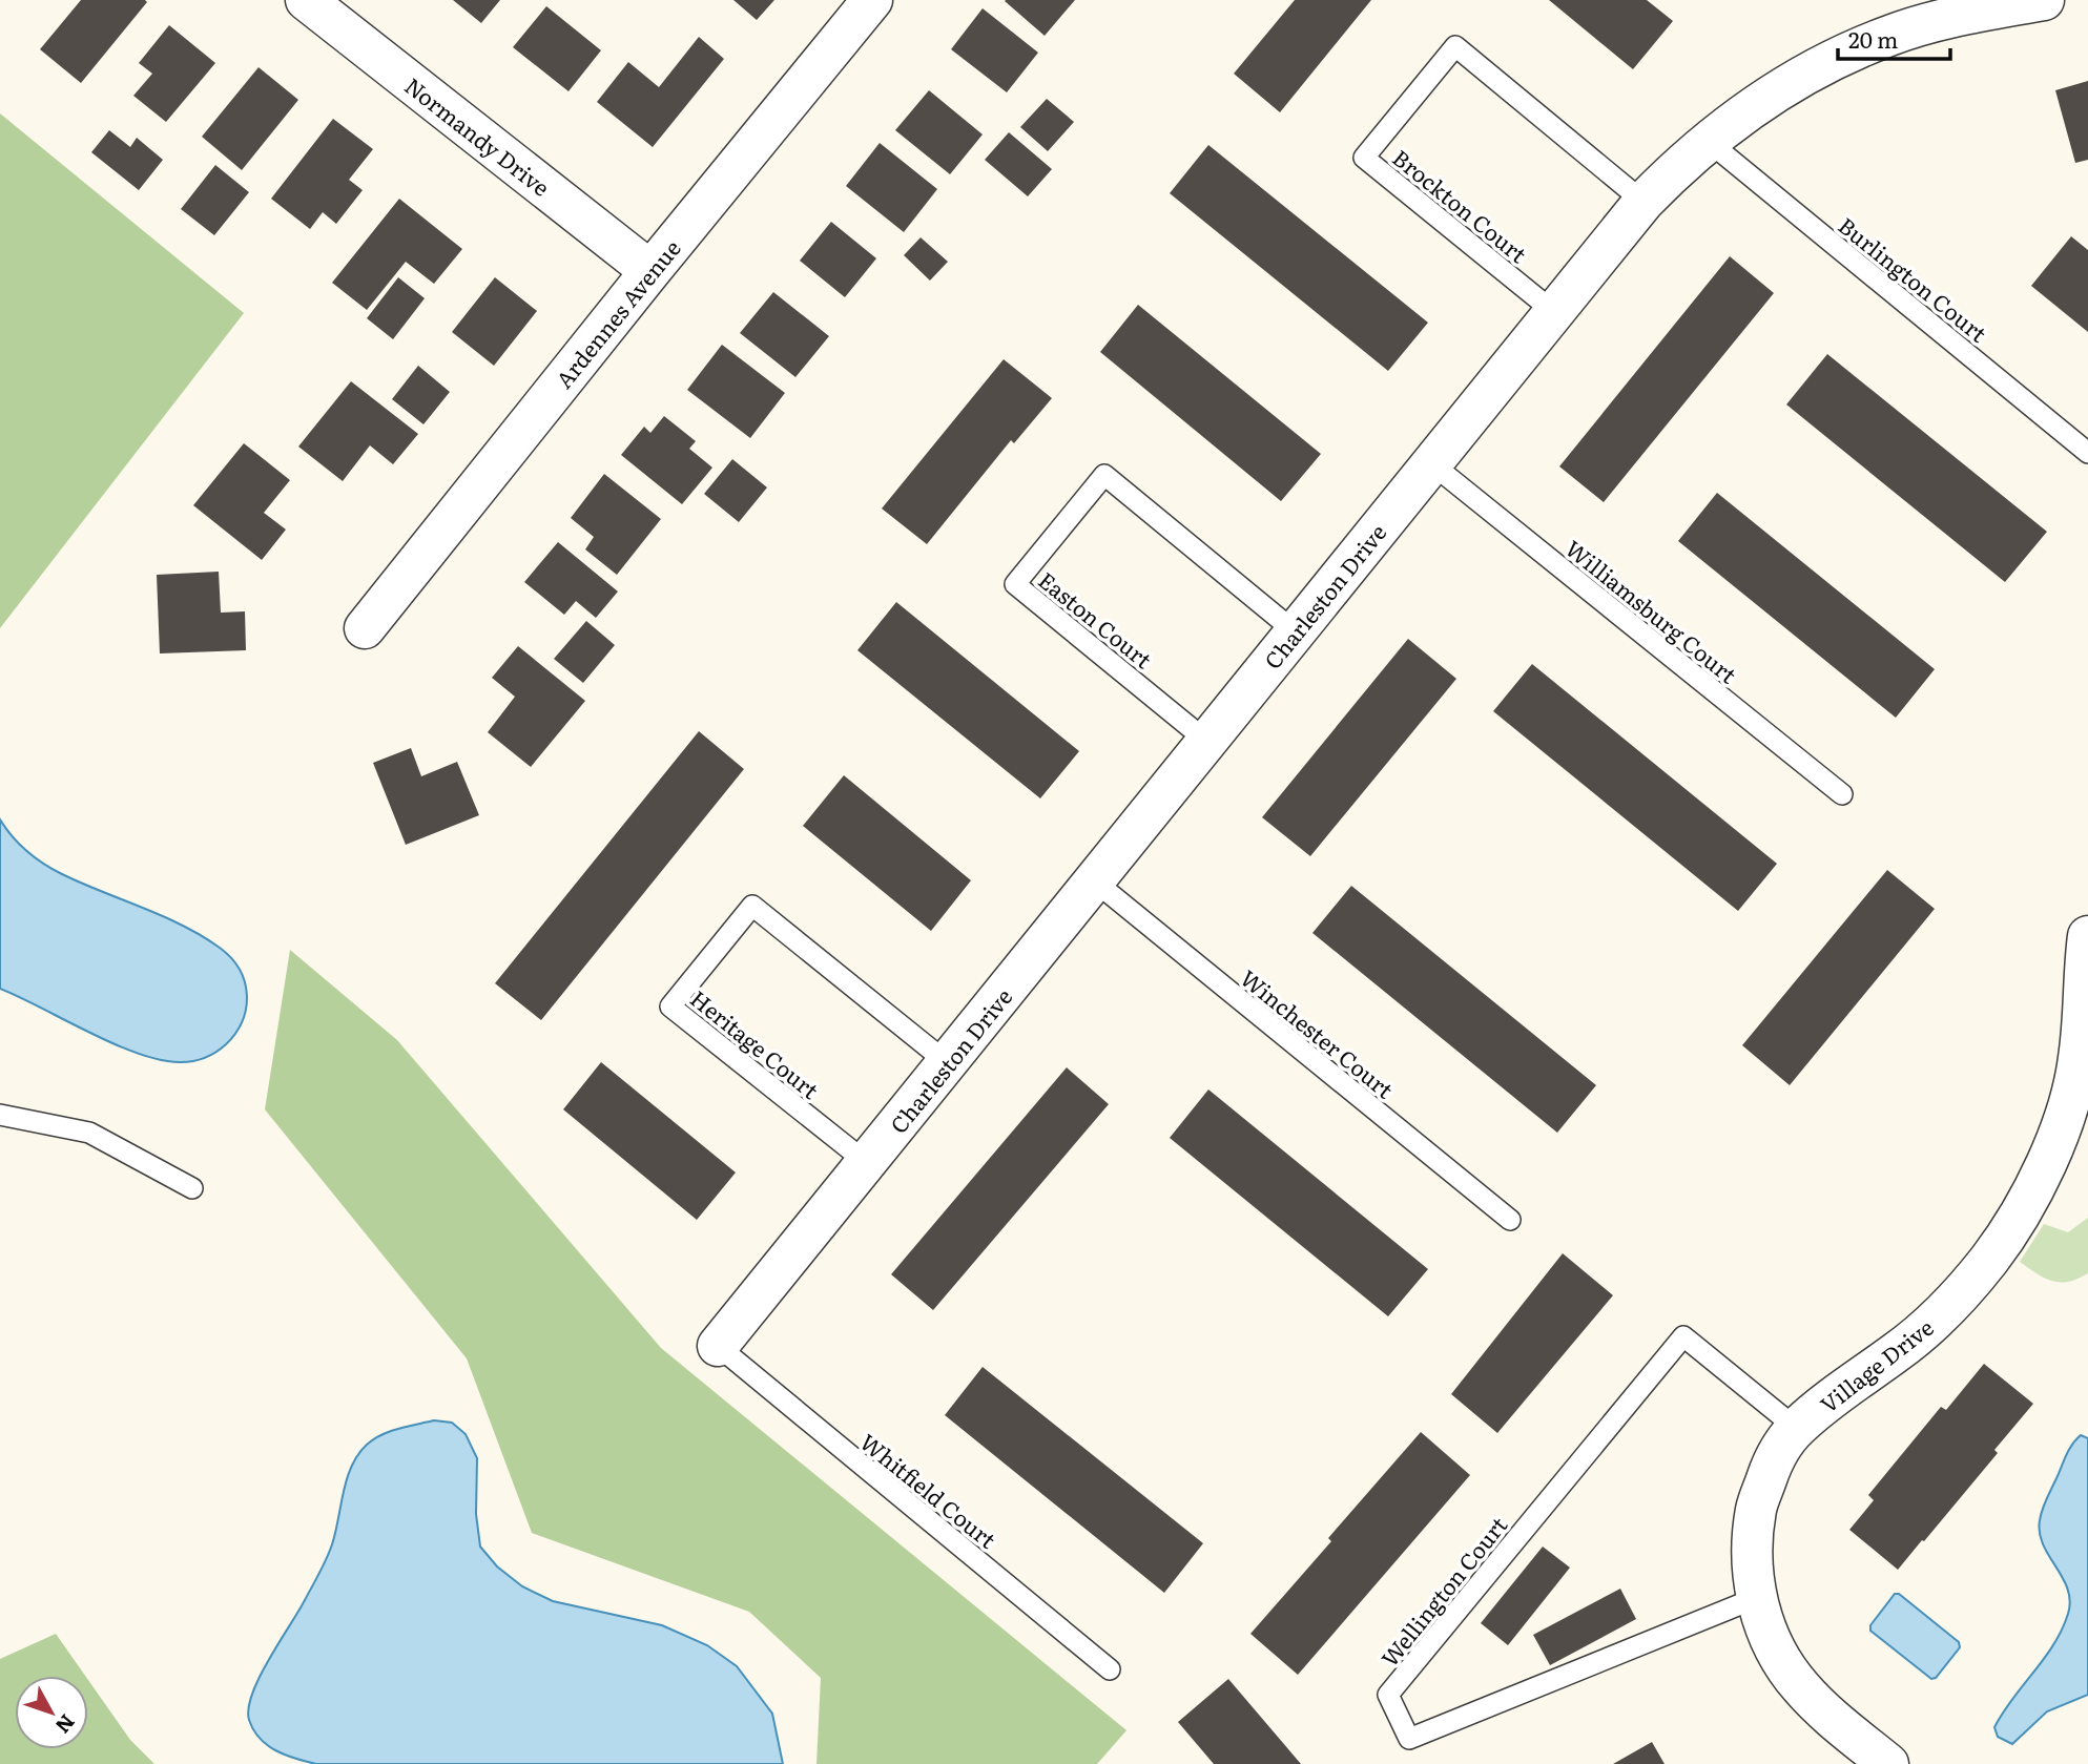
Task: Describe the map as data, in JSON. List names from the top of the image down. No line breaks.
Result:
{"streets":{"street":["Normandy Drive","Ardennes Avenue","Charleston Drive","Village Drive"],"lane":["Brockton Court","Burlington Court","Williamsburg Court","Easton Court","Winchester Court","Heritage Court","Whitfield Court","Wellington Court"]},"crossings":[["Normandy Drive","Ardennes Avenue"],["Brockton Court","Charleston Drive"],["Burlington Court","Charleston Drive"],["Charleston Drive","Williamsburg Court"],["Charleston Drive","Easton Court"],["Charleston Drive","Winchester Court"],["Charleston Drive","Heritage Court"],["Charleston Drive","Whitfield Court"],["Village Drive","Wellington Court"]],"scale_bar":"20 m","north":"bottom right"}
